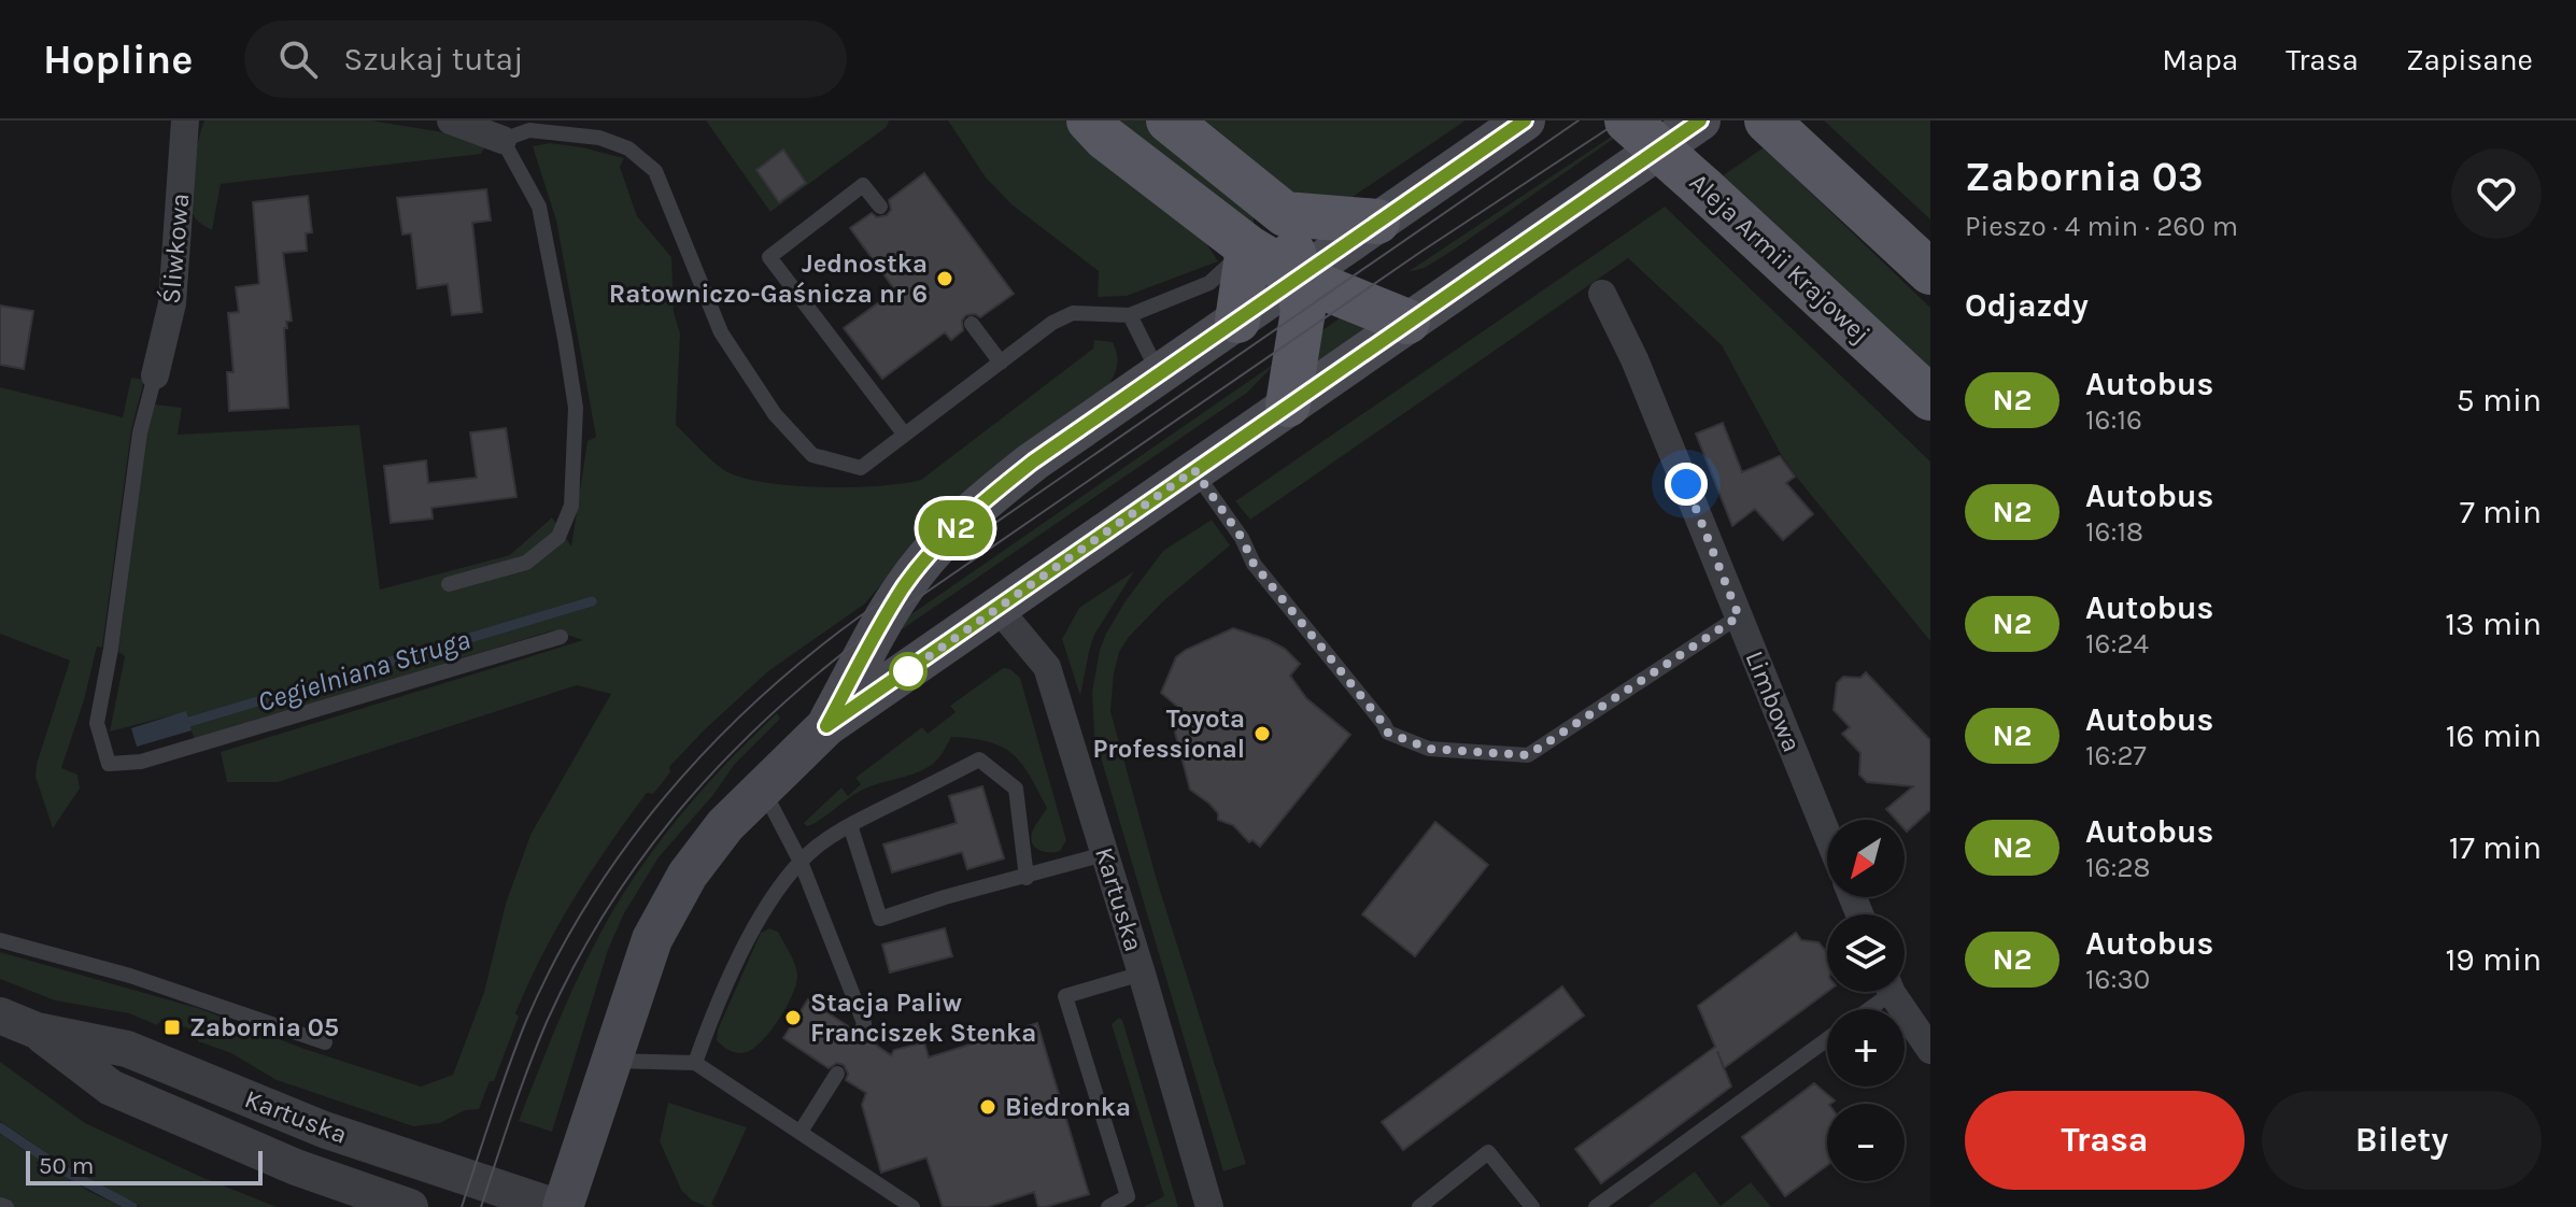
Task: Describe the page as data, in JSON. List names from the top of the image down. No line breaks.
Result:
{"streets":{"main road":["Aleja Armii Krajowej"],"street":["Śliwkowa","Limbowa","Kartuska"]},"water":["Cegielniana Struga"],"places":{"other":["Jednostka Ratowniczo-Gaśnicza nr 6","Toyota Professional","Stacja Paliw Franciszek Stenka","Biedronka"],"transit":["Zabornia 05"]},"lines":["bus line N2"],"scale_bar":"50 m","north":"bottom left","page":{"header":"Hopline","search":"Szukaj tutaj","nav":["Mapa","Trasa","Zapisane"],"on_map":"N2","heading":[["Zabornia 03","Pieszo · 4 min · 260 m"],"Odjazdy"],"list":[{"mark":"N2","name":"Autobus","note":"16:16","value":"5 min"},{"mark":"N2","name":"Autobus","note":"16:18","value":"7 min"},{"mark":"N2","name":"Autobus","note":"16:24","value":"13 min"},{"mark":"N2","name":"Autobus","note":"16:27","value":"16 min"},{"mark":"N2","name":"Autobus","note":"16:28","value":"17 min"},{"mark":"N2","name":"Autobus","note":"16:30","value":"19 min"}],"map_buttons":["+","−"],"buttons":["Trasa","Bilety"],"scale":"50 m"}}
